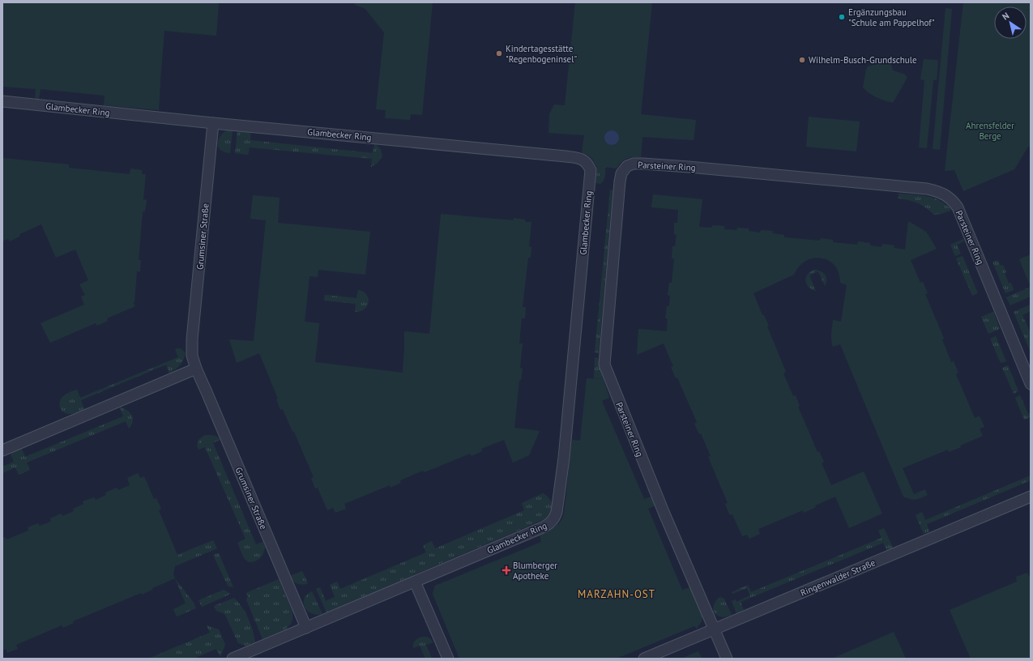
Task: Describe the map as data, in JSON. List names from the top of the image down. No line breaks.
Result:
{"streets":{"street":["Glambecker Ring","Parsteiner Ring","Grumsiner Straße","Ringenwalder Straße"]},"crossings":[["Glambecker Ring","Grumsiner Straße"],["Parsteiner Ring","Ringenwalder Straße"]],"districts":["MARZAHN-OST"],"parks":["Ahrensfelder Berge"],"places":{"other":["Ergänzungsbau \"Schule am Pappelhof\"","Kindertagesstätte \"Regenbogeninsel\"","Wilhelm-Busch-Grundschule"],"health":["Blumberger Apotheke"]},"north":"top left"}
